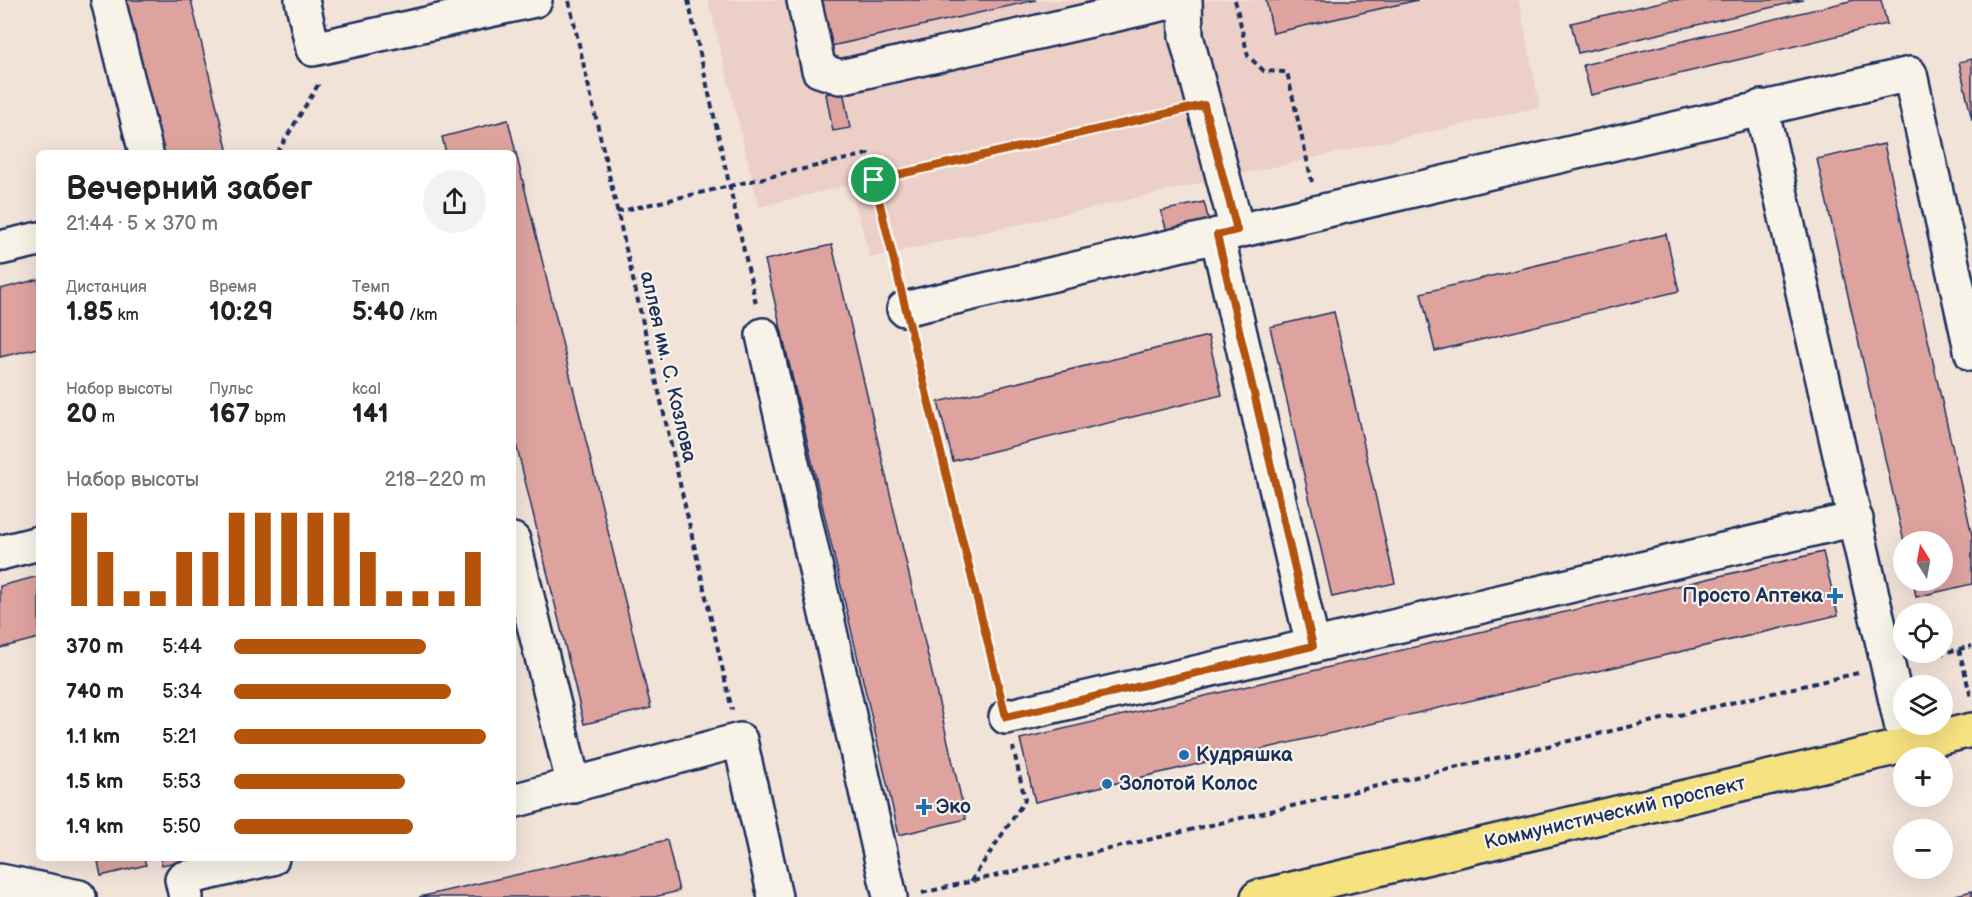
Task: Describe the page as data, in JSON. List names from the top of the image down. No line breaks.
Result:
{"streets":{"main road":["Коммунистический проспект"],"path":["аллея им. С. Козлова"]},"places":{"health":["Просто Аптека","Эко"],"other":["Кудряшка","Золотой Колос"]},"north":"top","page":{"heading":["Вечерний забег","21:44 · 5 × 370 m"],"stats":[["Дистанция","1.85 km"],["Время","10:29"],["Темп","5:40 /km"],["Набор высоты","20 m"],["Пульс","167 bpm"],["kcal","141"]],"chart":["Набор высоты","218–220 m"],"map_buttons":["+","−"],"list":[{"name":"370 m","note":"5:44"},{"name":"740 m","note":"5:34"},{"name":"1.1 km","note":"5:21"},{"name":"1.5 km","note":"5:53"},{"name":"1.9 km","note":"5:50"}]}}
